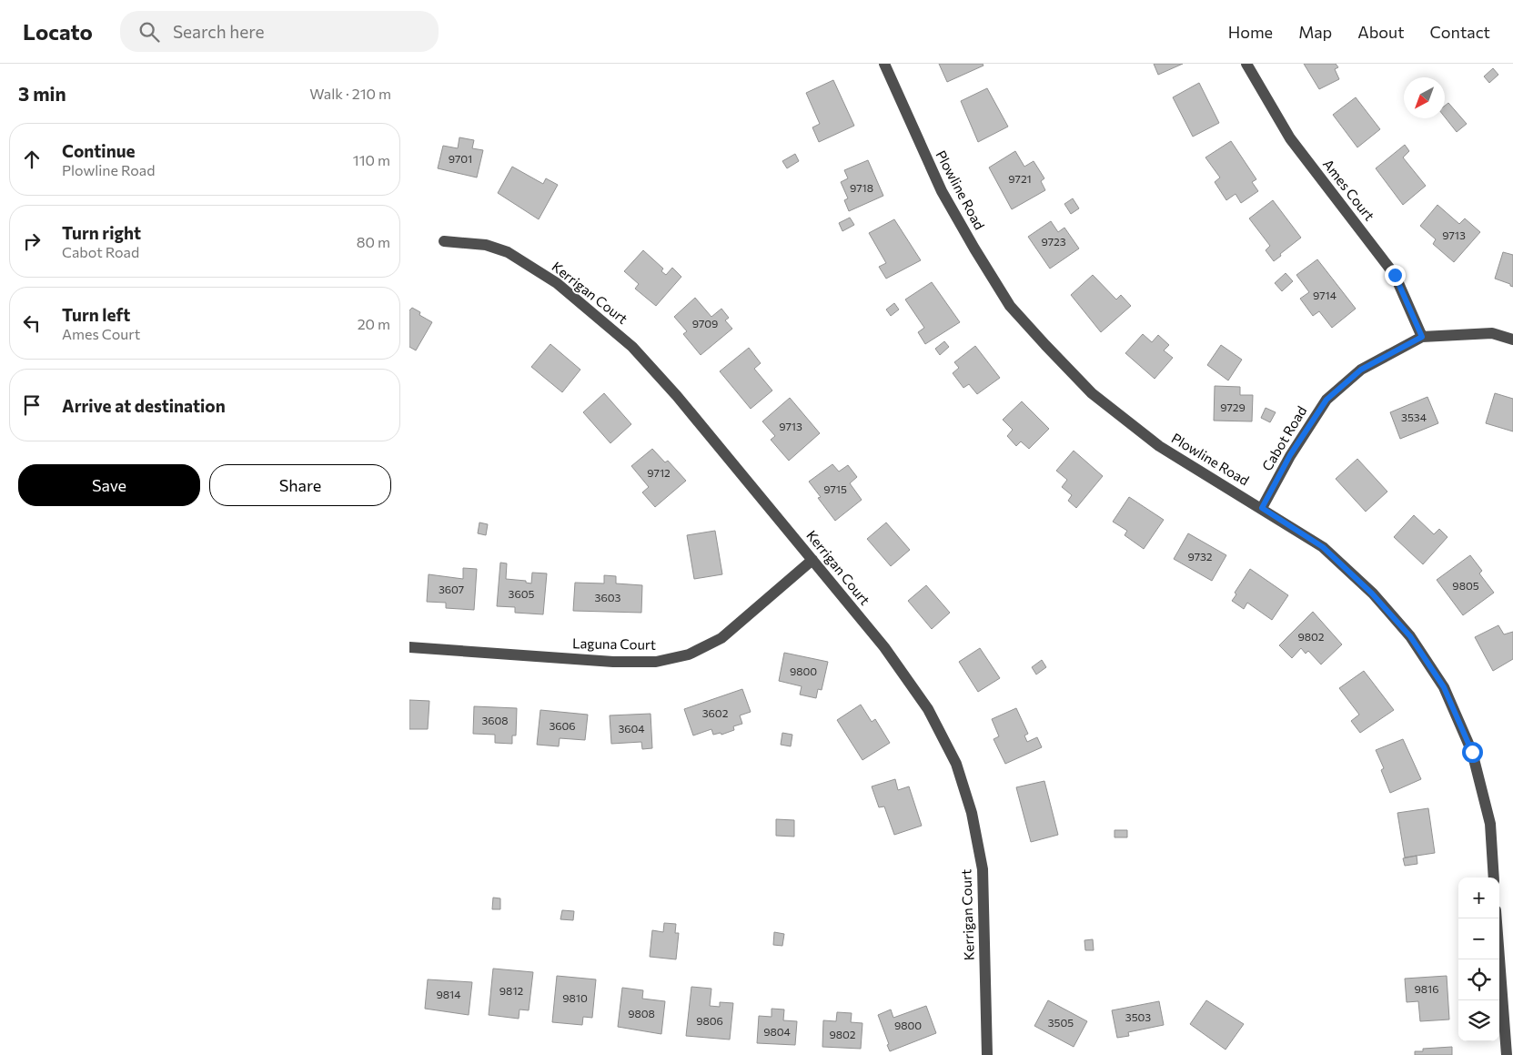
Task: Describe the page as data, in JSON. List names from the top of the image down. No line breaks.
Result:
{"streets":{"street":["Plowline Road","Ames Court","Kerrigan Court","Cabot Road","Laguna Court"]},"crossings":[["Plowline Road","Cabot Road"],["Ames Court","Cabot Road"],["Kerrigan Court","Laguna Court"]],"house_numbers":["9701","9721","9718","9713","9723","9714","9709","9729","3534","9713","9712","9715","9732","9805","3607","3605","3603","9802","9800","3602","3608","3606","3604","9816","9812","9814","9810","9808","3503","9806","3505","9800","9804","9802"],"north":"bottom left","page":{"header":"Locato","search":"Search here","nav":["Home","Map","About","Contact"],"heading":["3 min","Walk · 210 m"],"list":[["Continue","Plowline Road","110 m"],["Turn right","Cabot Road","80 m"],["Turn left","Ames Court","20 m"],"Arrive at destination"],"buttons":["Save","Share"],"map_buttons":["+","−"]}}
